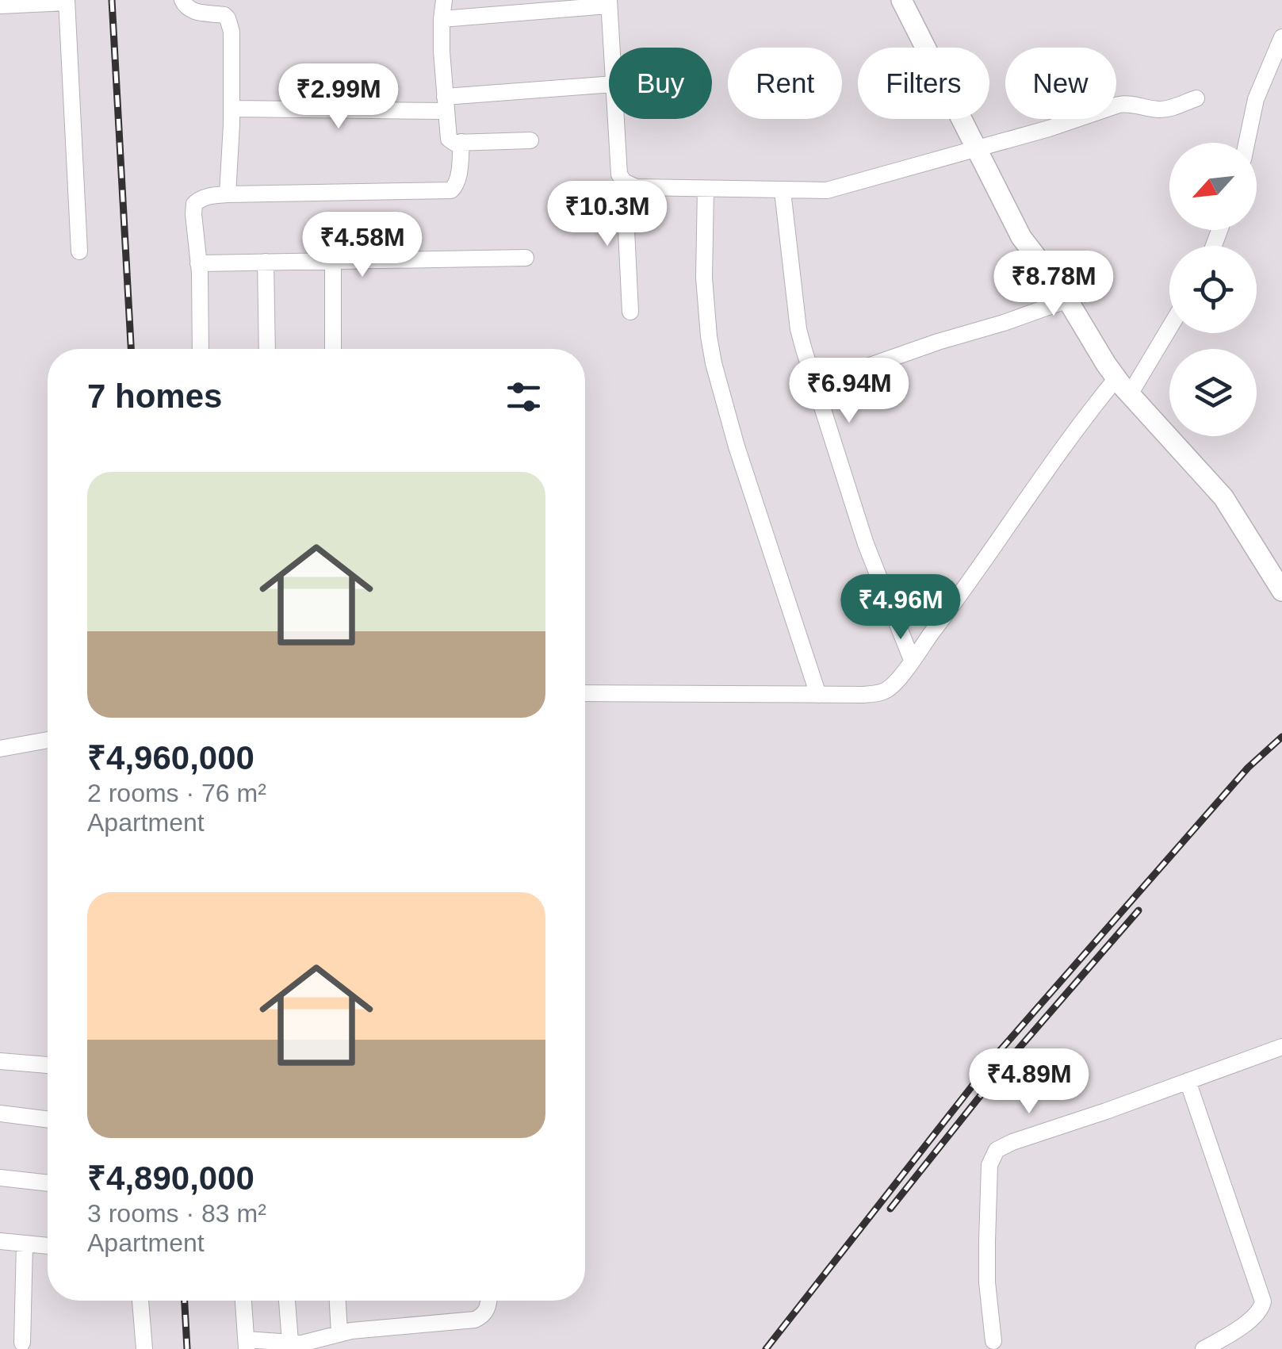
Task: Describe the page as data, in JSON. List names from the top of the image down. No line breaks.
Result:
{"north":"bottom left","page":{"chip":["Buy","Rent","Filters","New"],"price":["₹2.99M","₹10.3M","₹4.58M","₹8.78M","₹6.94M","₹4.96M","₹4.89M"],"heading":"7 homes","list":[{"name":"₹4,960,000","note":"2 rooms · 76 m² · Apartment"},{"name":"₹4,890,000","note":"3 rooms · 83 m² · Apartment"}]}}
